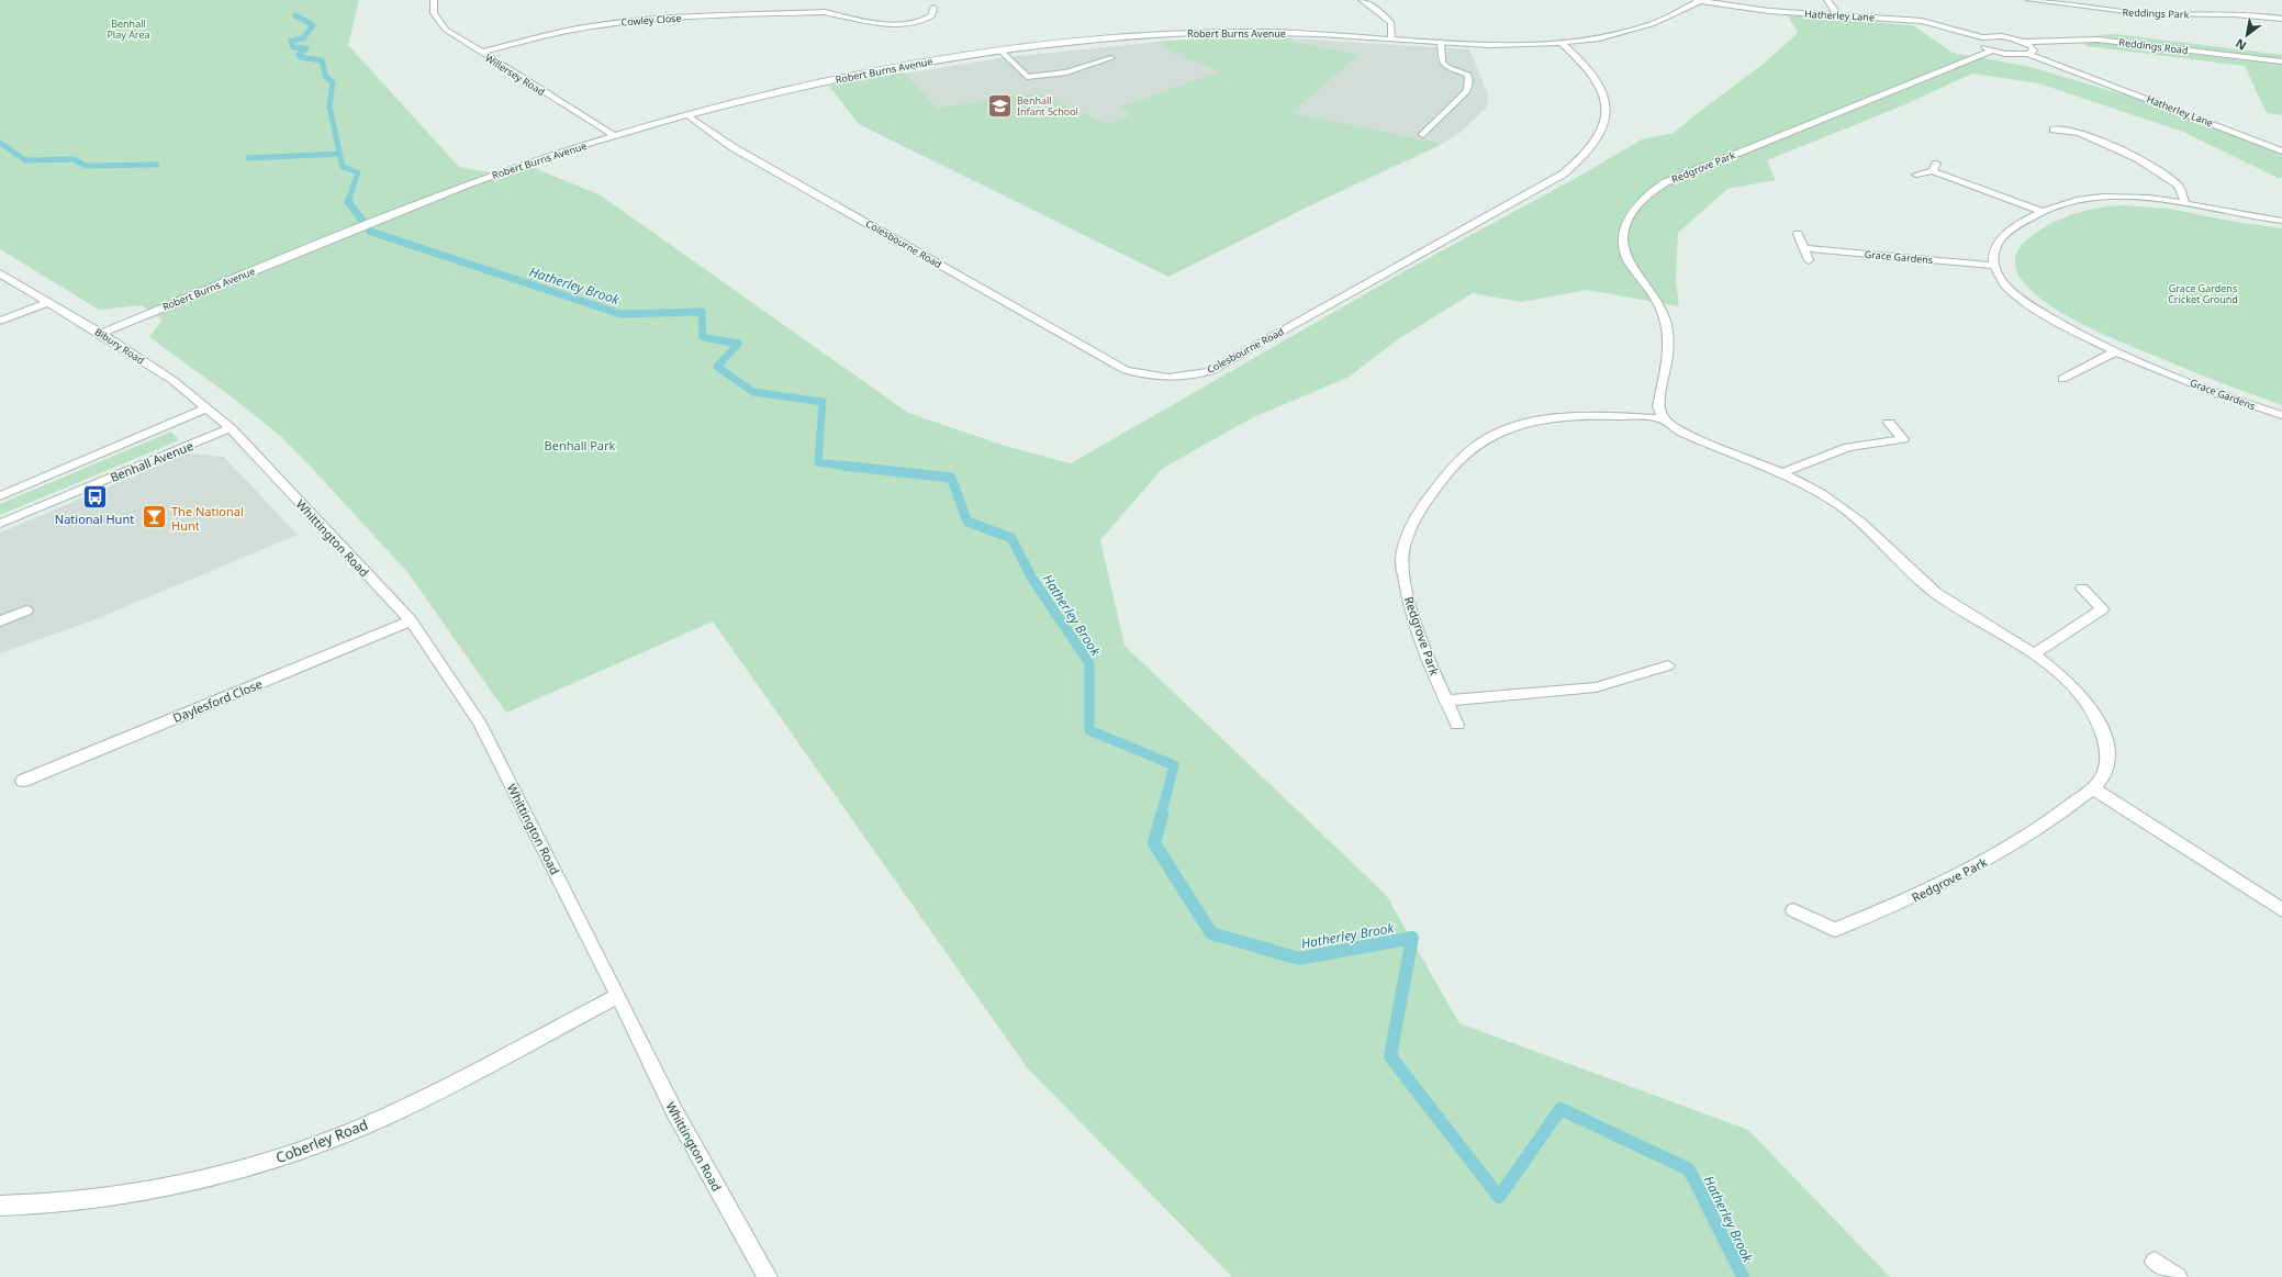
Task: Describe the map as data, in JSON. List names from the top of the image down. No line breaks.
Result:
{"streets":{"street":["Reddings Park","Hatherley Lane","Cowley Close","Robert Burns Avenue","Reddings Road","Willersey Road","Redgrove Park","Colesbourne Road","Grace Gardens","Bibury Road","Benhall Avenue","Whittington Road","Daylesford Close","Coberley Road"]},"crossings":[["Hatherley Lane","Robert Burns Avenue"],["Hatherley Lane","Reddings Road"],["Hatherley Lane","Redgrove Park"],["Cowley Close","Willersey Road"],["Robert Burns Avenue","Willersey Road"],["Robert Burns Avenue","Colesbourne Road"],["Robert Burns Avenue","Bibury Road"],["Bibury Road","Benhall Avenue"],["Bibury Road","Whittington Road"],["Benhall Avenue","Whittington Road"],["Whittington Road","Daylesford Close"],["Whittington Road","Coberley Road"]],"water":["Hatherley Brook"],"parks":["Benhall Play Area","Grace Gardens Cricket Ground","Benhall Park"],"places":{"school or university":["Benhall Infant School"],"bus stop":["National Hunt"],"bar":["The National Hunt"]},"north":"bottom left"}
